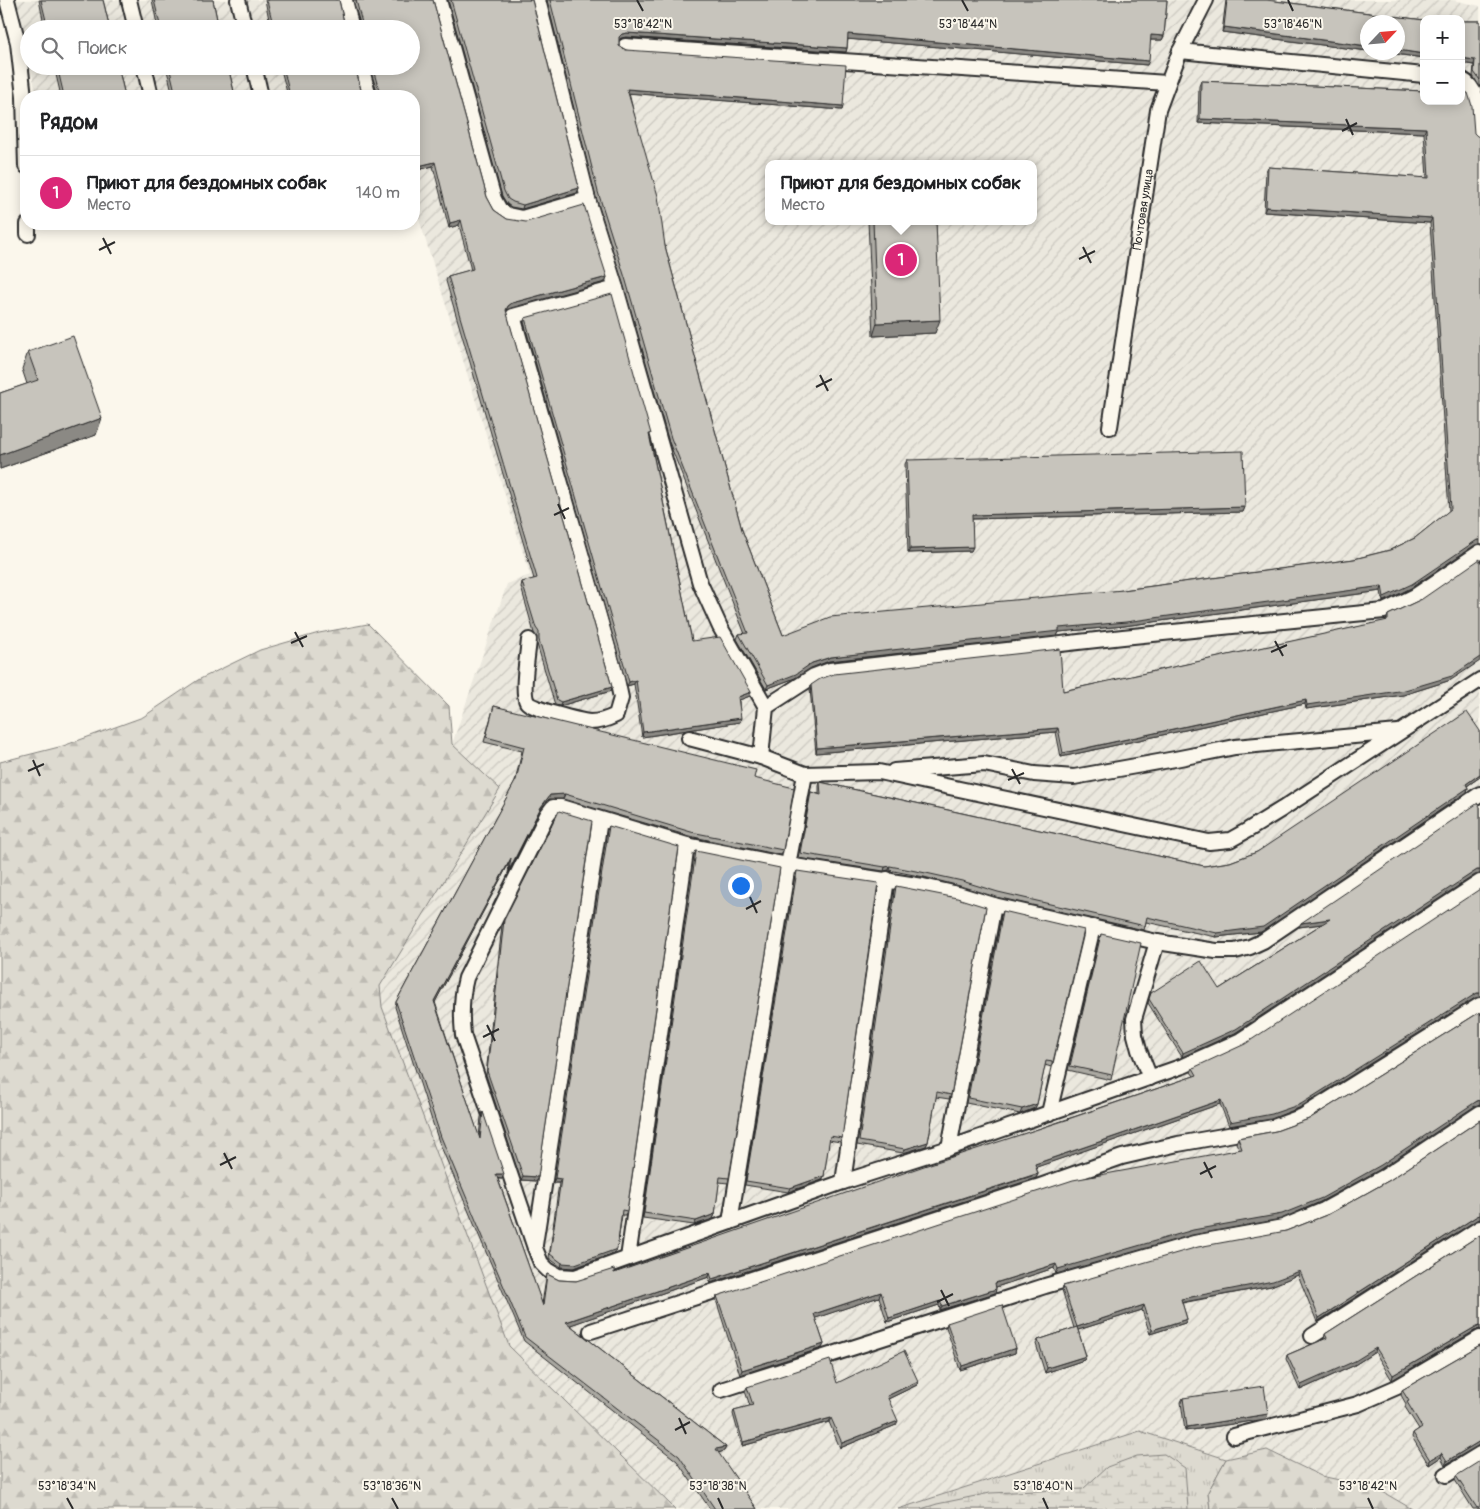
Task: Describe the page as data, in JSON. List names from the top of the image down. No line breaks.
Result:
{"streets":{"lane":["Почтовая улица"]},"north":"top right","page":{"map_buttons":["+","−"],"search":"Поиск","heading":"Рядом","list":[{"mark":"1","name":"Приют для бездомных собак","note":"Место","value":"140 m"}],"popup":["Приют для бездомных собак","Место"],"pins":"1"},"coordinates":["53°18'42\"N","53°18'44\"N","53°18'46\"N","53°18'34\"N","53°18'36\"N","53°18'38\"N","53°18'40\"N"]}
